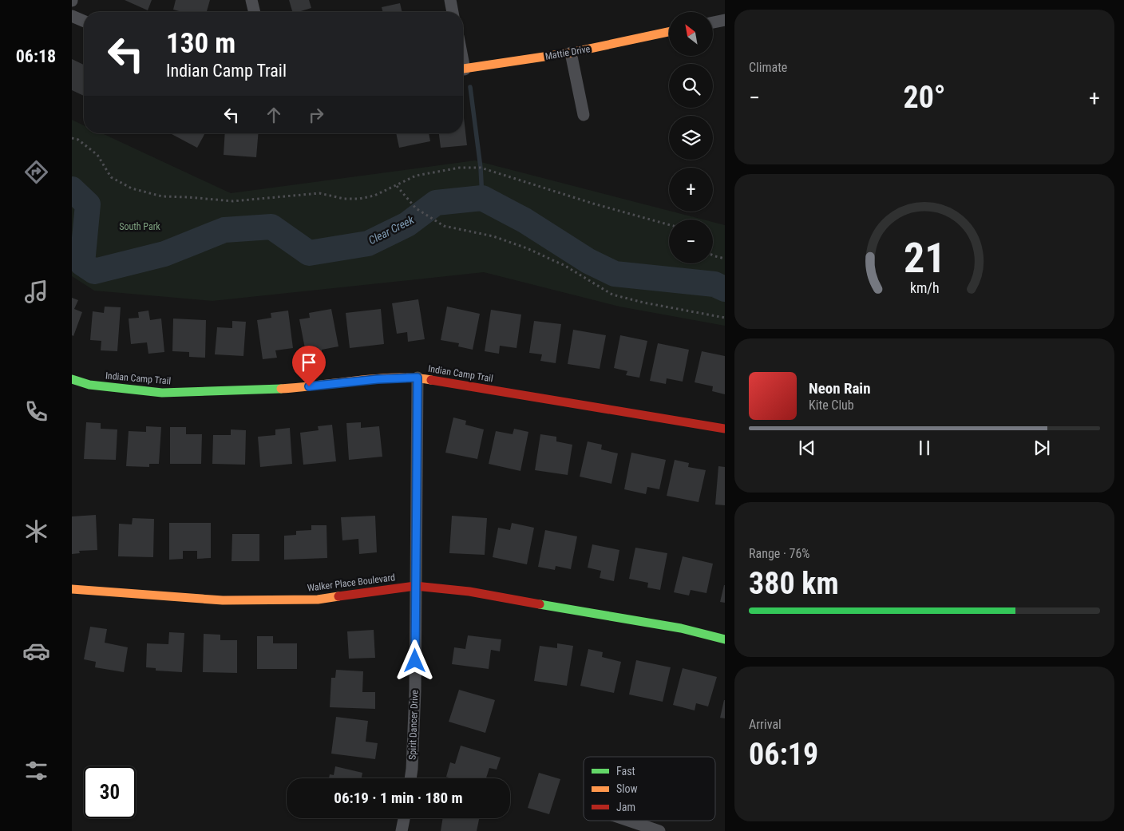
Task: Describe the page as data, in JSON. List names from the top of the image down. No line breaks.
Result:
{"streets":{"street":["Mattie Drive","Indian Camp Trail","Walker Place Boulevard","Spirit Dancer Drive"]},"crossings":[["Indian Camp Trail","Spirit Dancer Drive"],["Walker Place Boulevard","Spirit Dancer Drive"]],"water":["Clear Creek"],"parks":["South Park"],"legend":["Fast","Slow","Jam"],"north":"top left","page":{"tabs":"06:18","tile":["Climate",["Range · 76%","380 km"],["Arrival","06:19"]],"map_buttons":["+","−"],"turn":["130 m","Indian Camp Trail"],"heat":["−","20°","+"],"song":["Neon Rain","Kite Club"],"limit":"30","trip":"06:19 · 1 min · 180 m","gauge":["21","km/h"]}}
